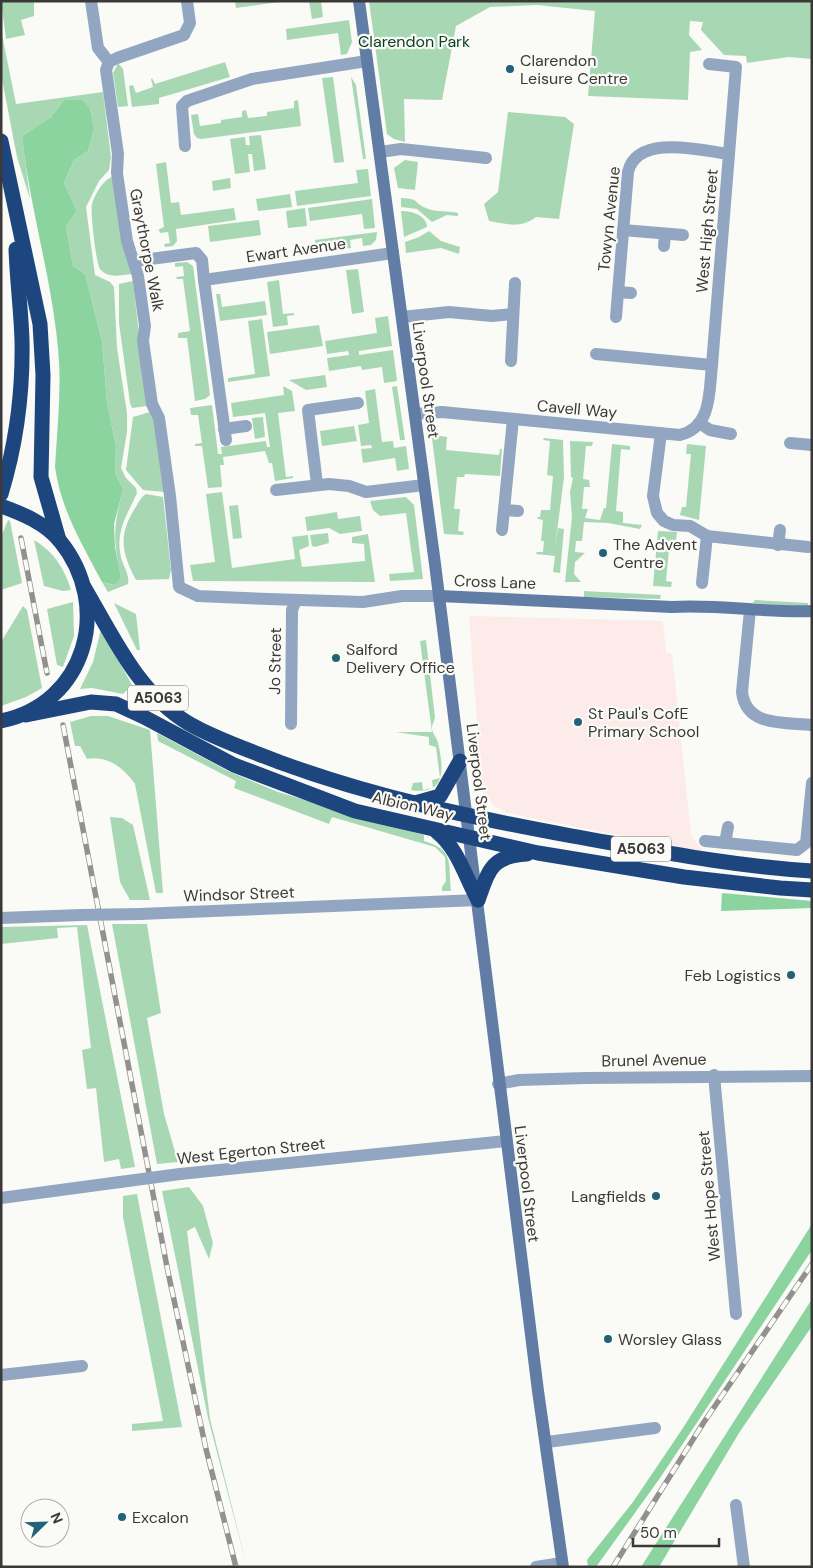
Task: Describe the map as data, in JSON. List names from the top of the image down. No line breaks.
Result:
{"streets":{"highway":["A5063","Albion Way"],"street":["Towyn Avenue","West High Street","Graythorpe Walk","Ewart Avenue","Liverpool Street","Cavell Way","Cross Lane","Jo Street","Windsor Street","Brunel Avenue","West Egerton Street","West Hope Street"]},"crossings":[["Towyn Avenue","West High Street"],["West High Street","Cavell Way"],["Graythorpe Walk","Cross Lane"],["Ewart Avenue","Liverpool Street"],["Liverpool Street","Cavell Way"],["Liverpool Street","Cross Lane"],["Liverpool Street","Albion Way"],["Liverpool Street","Windsor Street"],["Liverpool Street","Brunel Avenue"],["Liverpool Street","West Egerton Street"],["Cross Lane","Jo Street"],["Brunel Avenue","West Hope Street"]],"parks":["Clarendon Park"],"places":["Clarendon Leisure Centre","The Advent Centre","Salford Delivery Office","St Paul's CofE Primary School","Feb Logistics","Langfields","Worsley Glass","Excalon"],"scale_bar":"50 m","north":"top right"}
